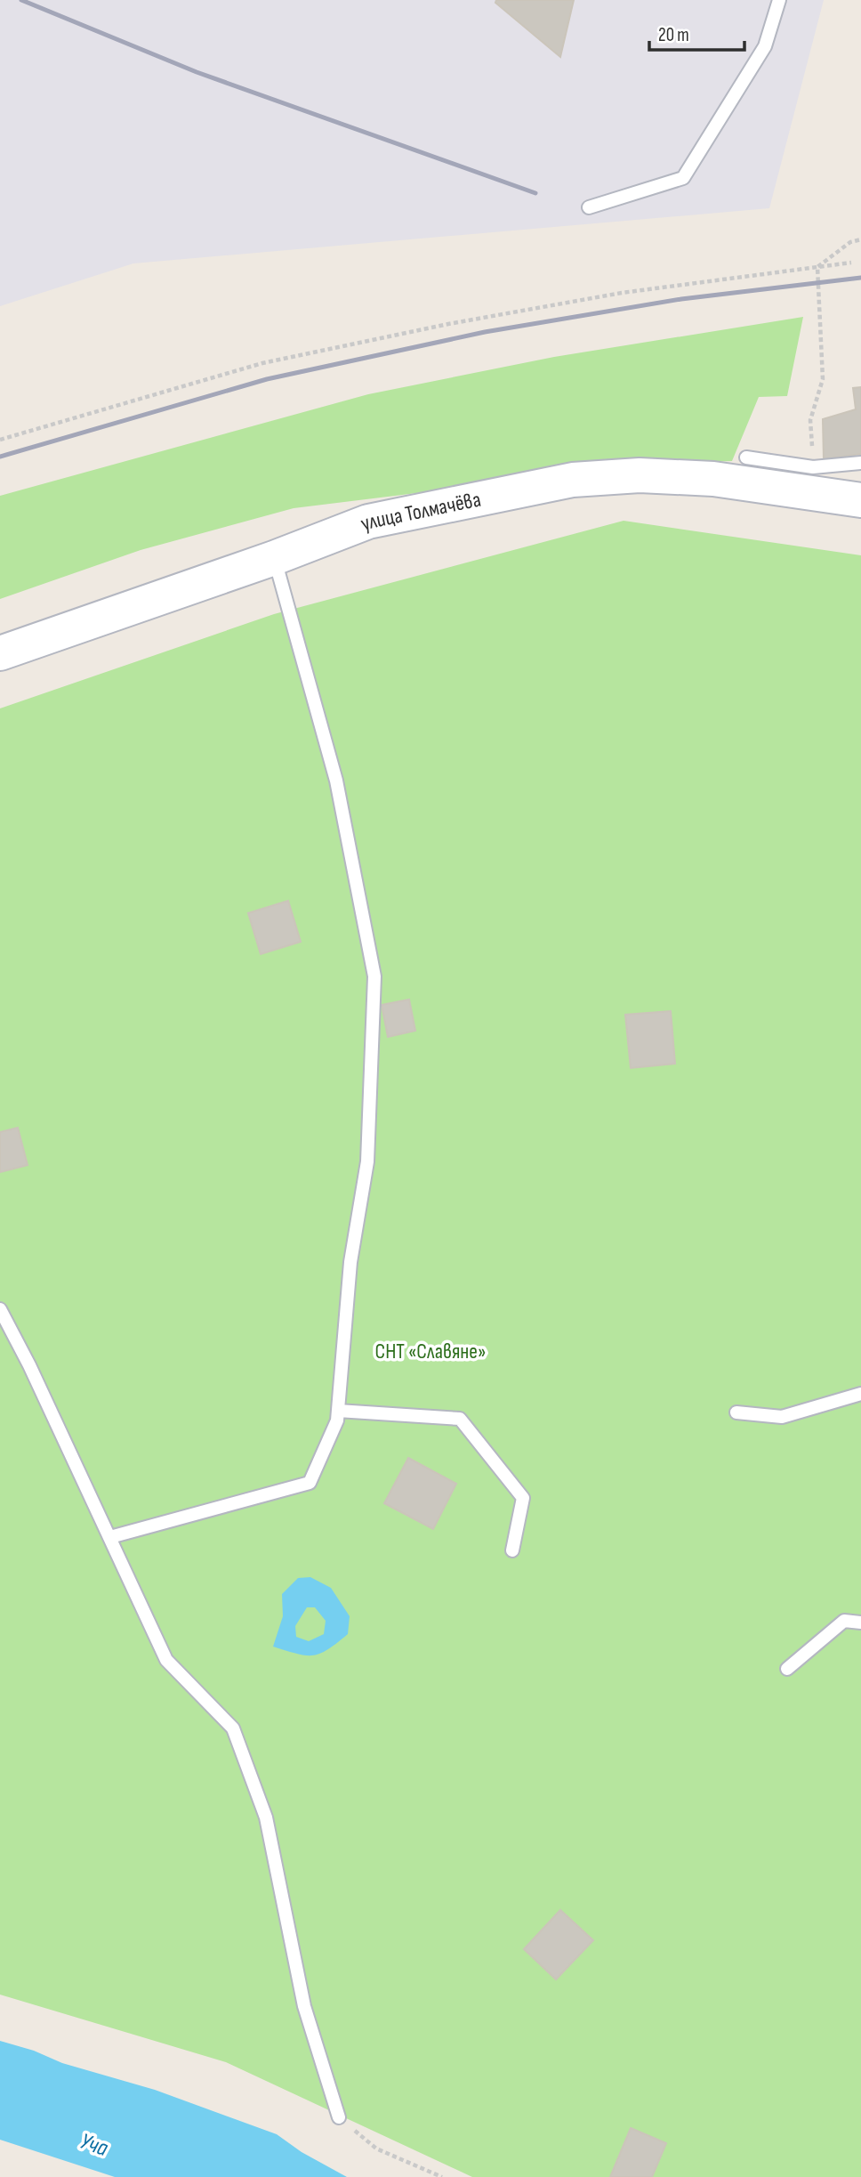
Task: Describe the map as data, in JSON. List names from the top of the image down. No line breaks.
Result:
{"streets":{"street":["улица Толмачёва"]},"water":["Уча"],"parks":["СНТ «Славяне»"],"scale_bar":"20 m"}
